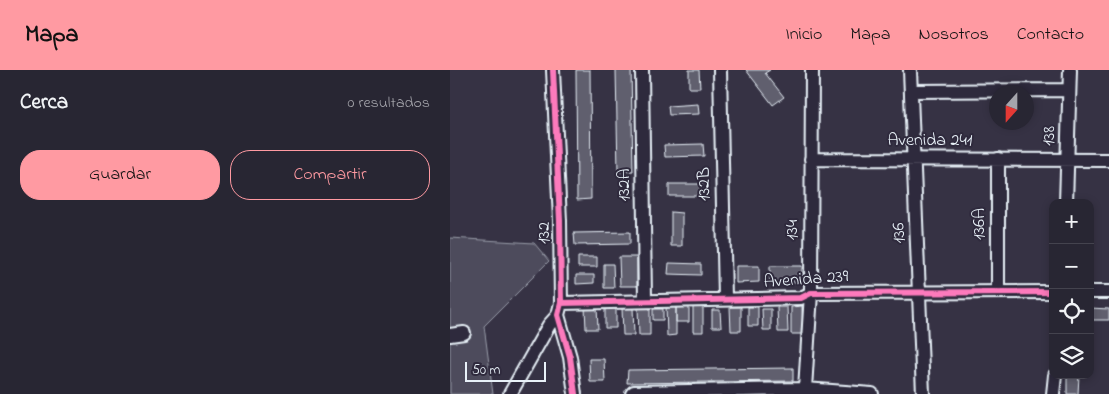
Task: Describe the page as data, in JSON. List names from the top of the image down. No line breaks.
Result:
{"streets":{"street":["138","Avenida 241","132B","132A","136A","134","132","136","Avenida 239"]},"crossings":[["138","Avenida 241"],["Avenida 241","136A"],["Avenida 241","134"],["Avenida 241","136"],["132B","Avenida 239"],["132A","Avenida 239"],["136A","Avenida 239"],["134","Avenida 239"],["132","Avenida 239"],["136","Avenida 239"]],"scale_bar":"50 m","north":"bottom","page":{"header":"Mapa","nav":["Inicio","Mapa","Nosotros","Contacto"],"heading":["Cerca","0 resultados"],"buttons":["Guardar","Compartir"],"map_buttons":["+","−"],"scale":"50 m"}}
